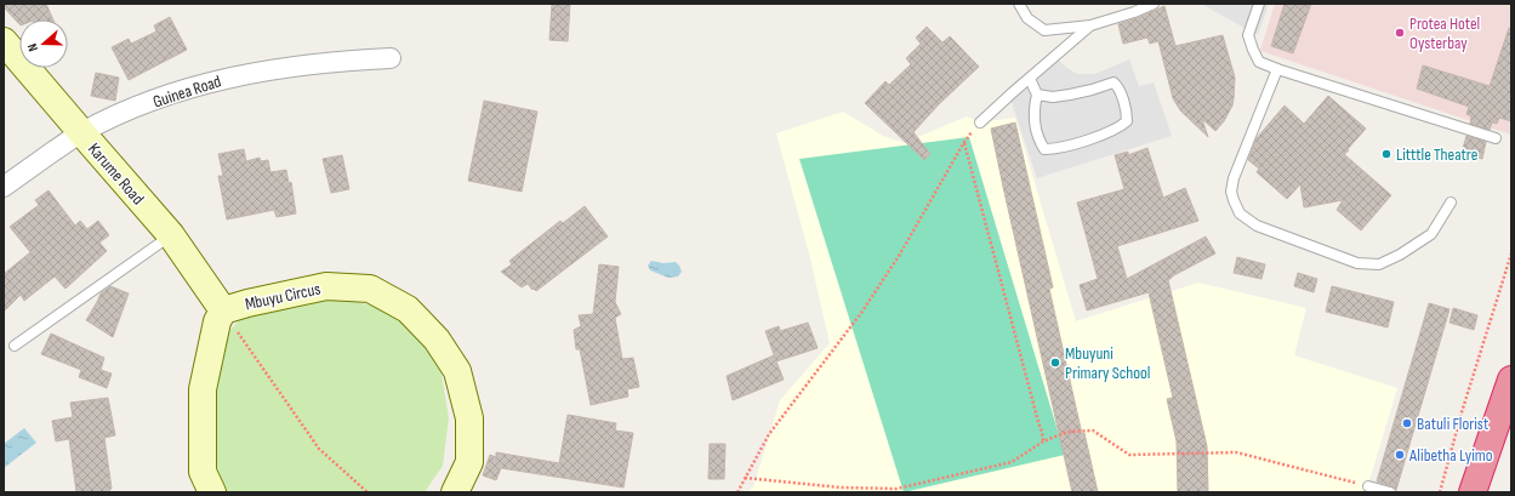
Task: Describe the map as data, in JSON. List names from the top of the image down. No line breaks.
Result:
{"streets":{"street":["Guinea Road","Karume Road","Mbuyu Circus"]},"crossings":[["Guinea Road","Karume Road"],["Karume Road","Mbuyu Circus"]],"places":["Protea Hotel Oysterbay","Litttle Theatre","Mbuyuni Primary School","Batuli Florist","Alibetha Lyimo"],"north":"left"}
